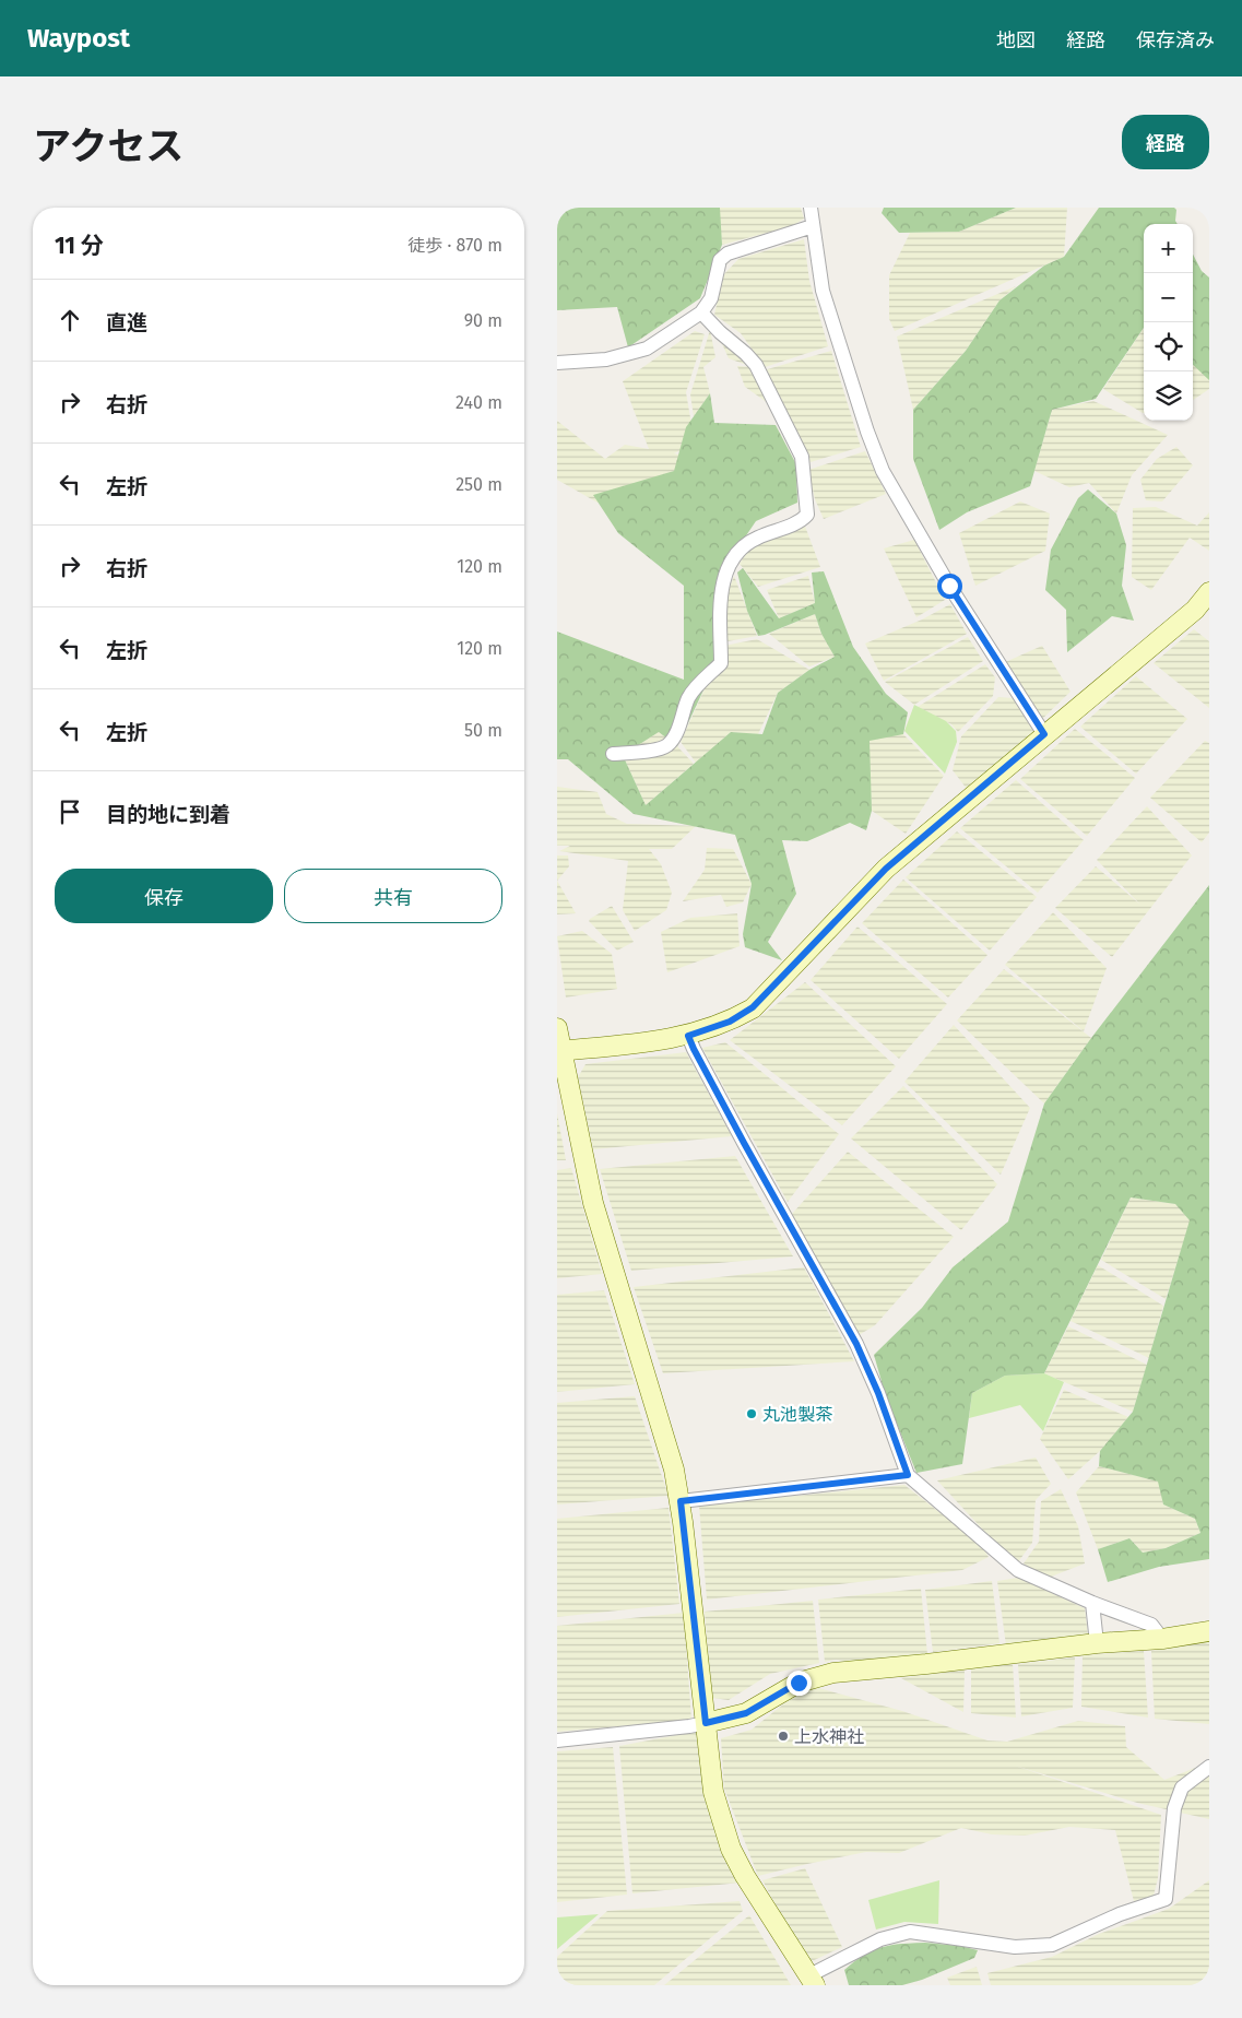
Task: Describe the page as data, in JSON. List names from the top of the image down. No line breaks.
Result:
{"places":["丸池製茶","上水神社"],"page":{"header":"Waypost","nav":["地図","経路","保存済み"],"title":"アクセス","buttons":["経路",["保存","共有"]],"heading":["11 分","徒歩 · 870 m"],"map_buttons":["+","−"],"list":[["直進","90 m"],["右折","240 m"],["左折","250 m"],["右折","120 m"],["左折","120 m"],["左折","50 m"],"目的地に到着"]}}
